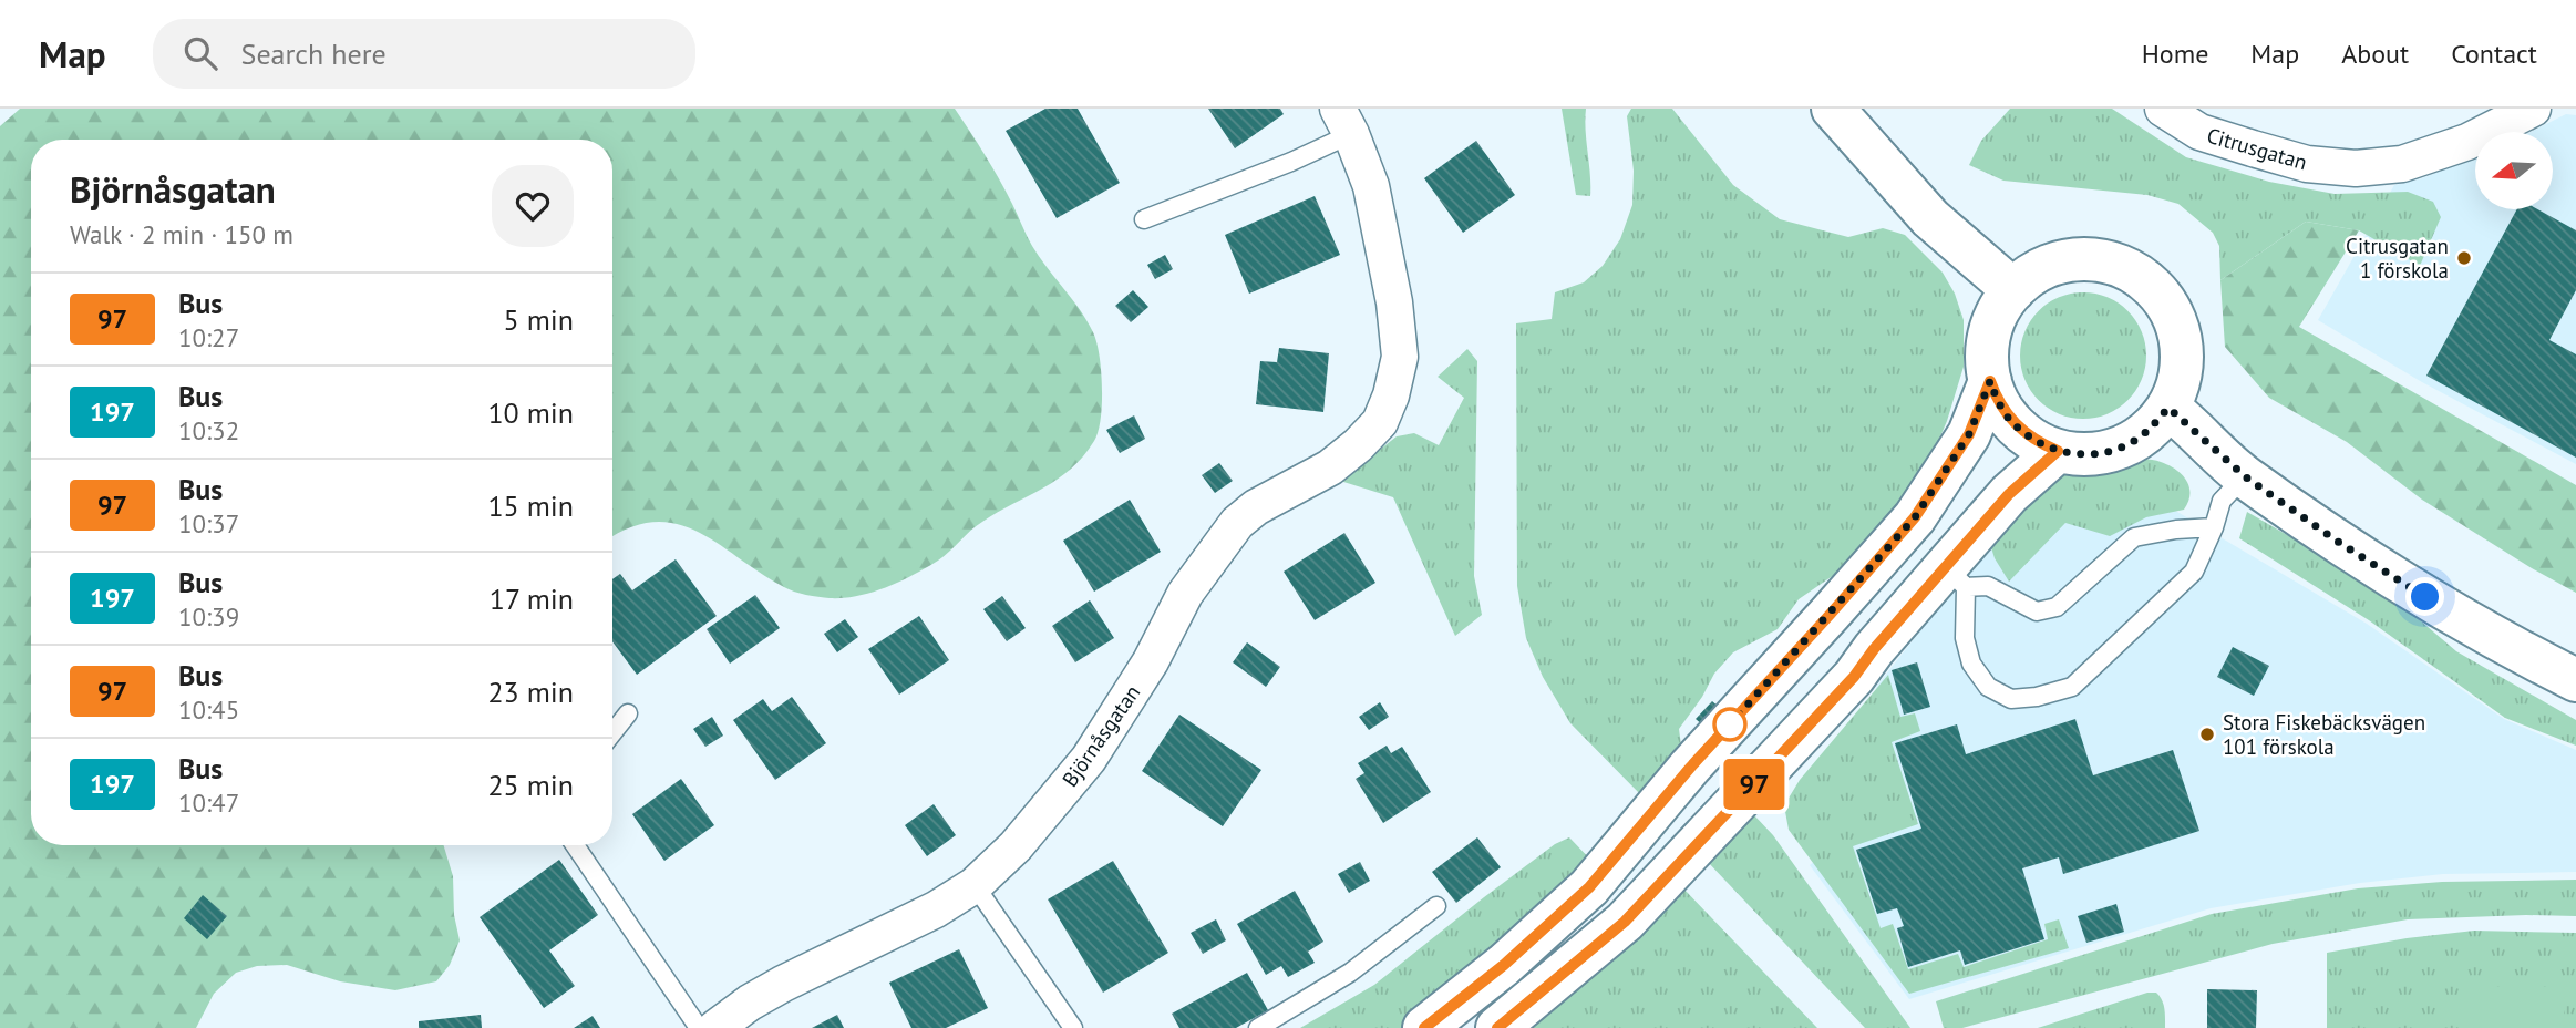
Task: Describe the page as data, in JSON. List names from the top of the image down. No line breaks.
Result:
{"streets":{"street":["Citrusgatan","Björnåsgatan"]},"places":["Citrusgatan 1 förskola","Stora Fiskebäcksvägen 101 förskola"],"lines":["bus line 97"],"north":"left","page":{"header":"Map","search":"Search here","nav":["Home","Map","About","Contact"],"on_map":"97","heading":["Björnåsgatan","Walk · 2 min · 150 m"],"list":[{"mark":"97","name":"Bus","note":"10:27","value":"5 min"},{"mark":"197","name":"Bus","note":"10:32","value":"10 min"},{"mark":"97","name":"Bus","note":"10:37","value":"15 min"},{"mark":"197","name":"Bus","note":"10:39","value":"17 min"},{"mark":"97","name":"Bus","note":"10:45","value":"23 min"},{"mark":"197","name":"Bus","note":"10:47","value":"25 min"}]}}
